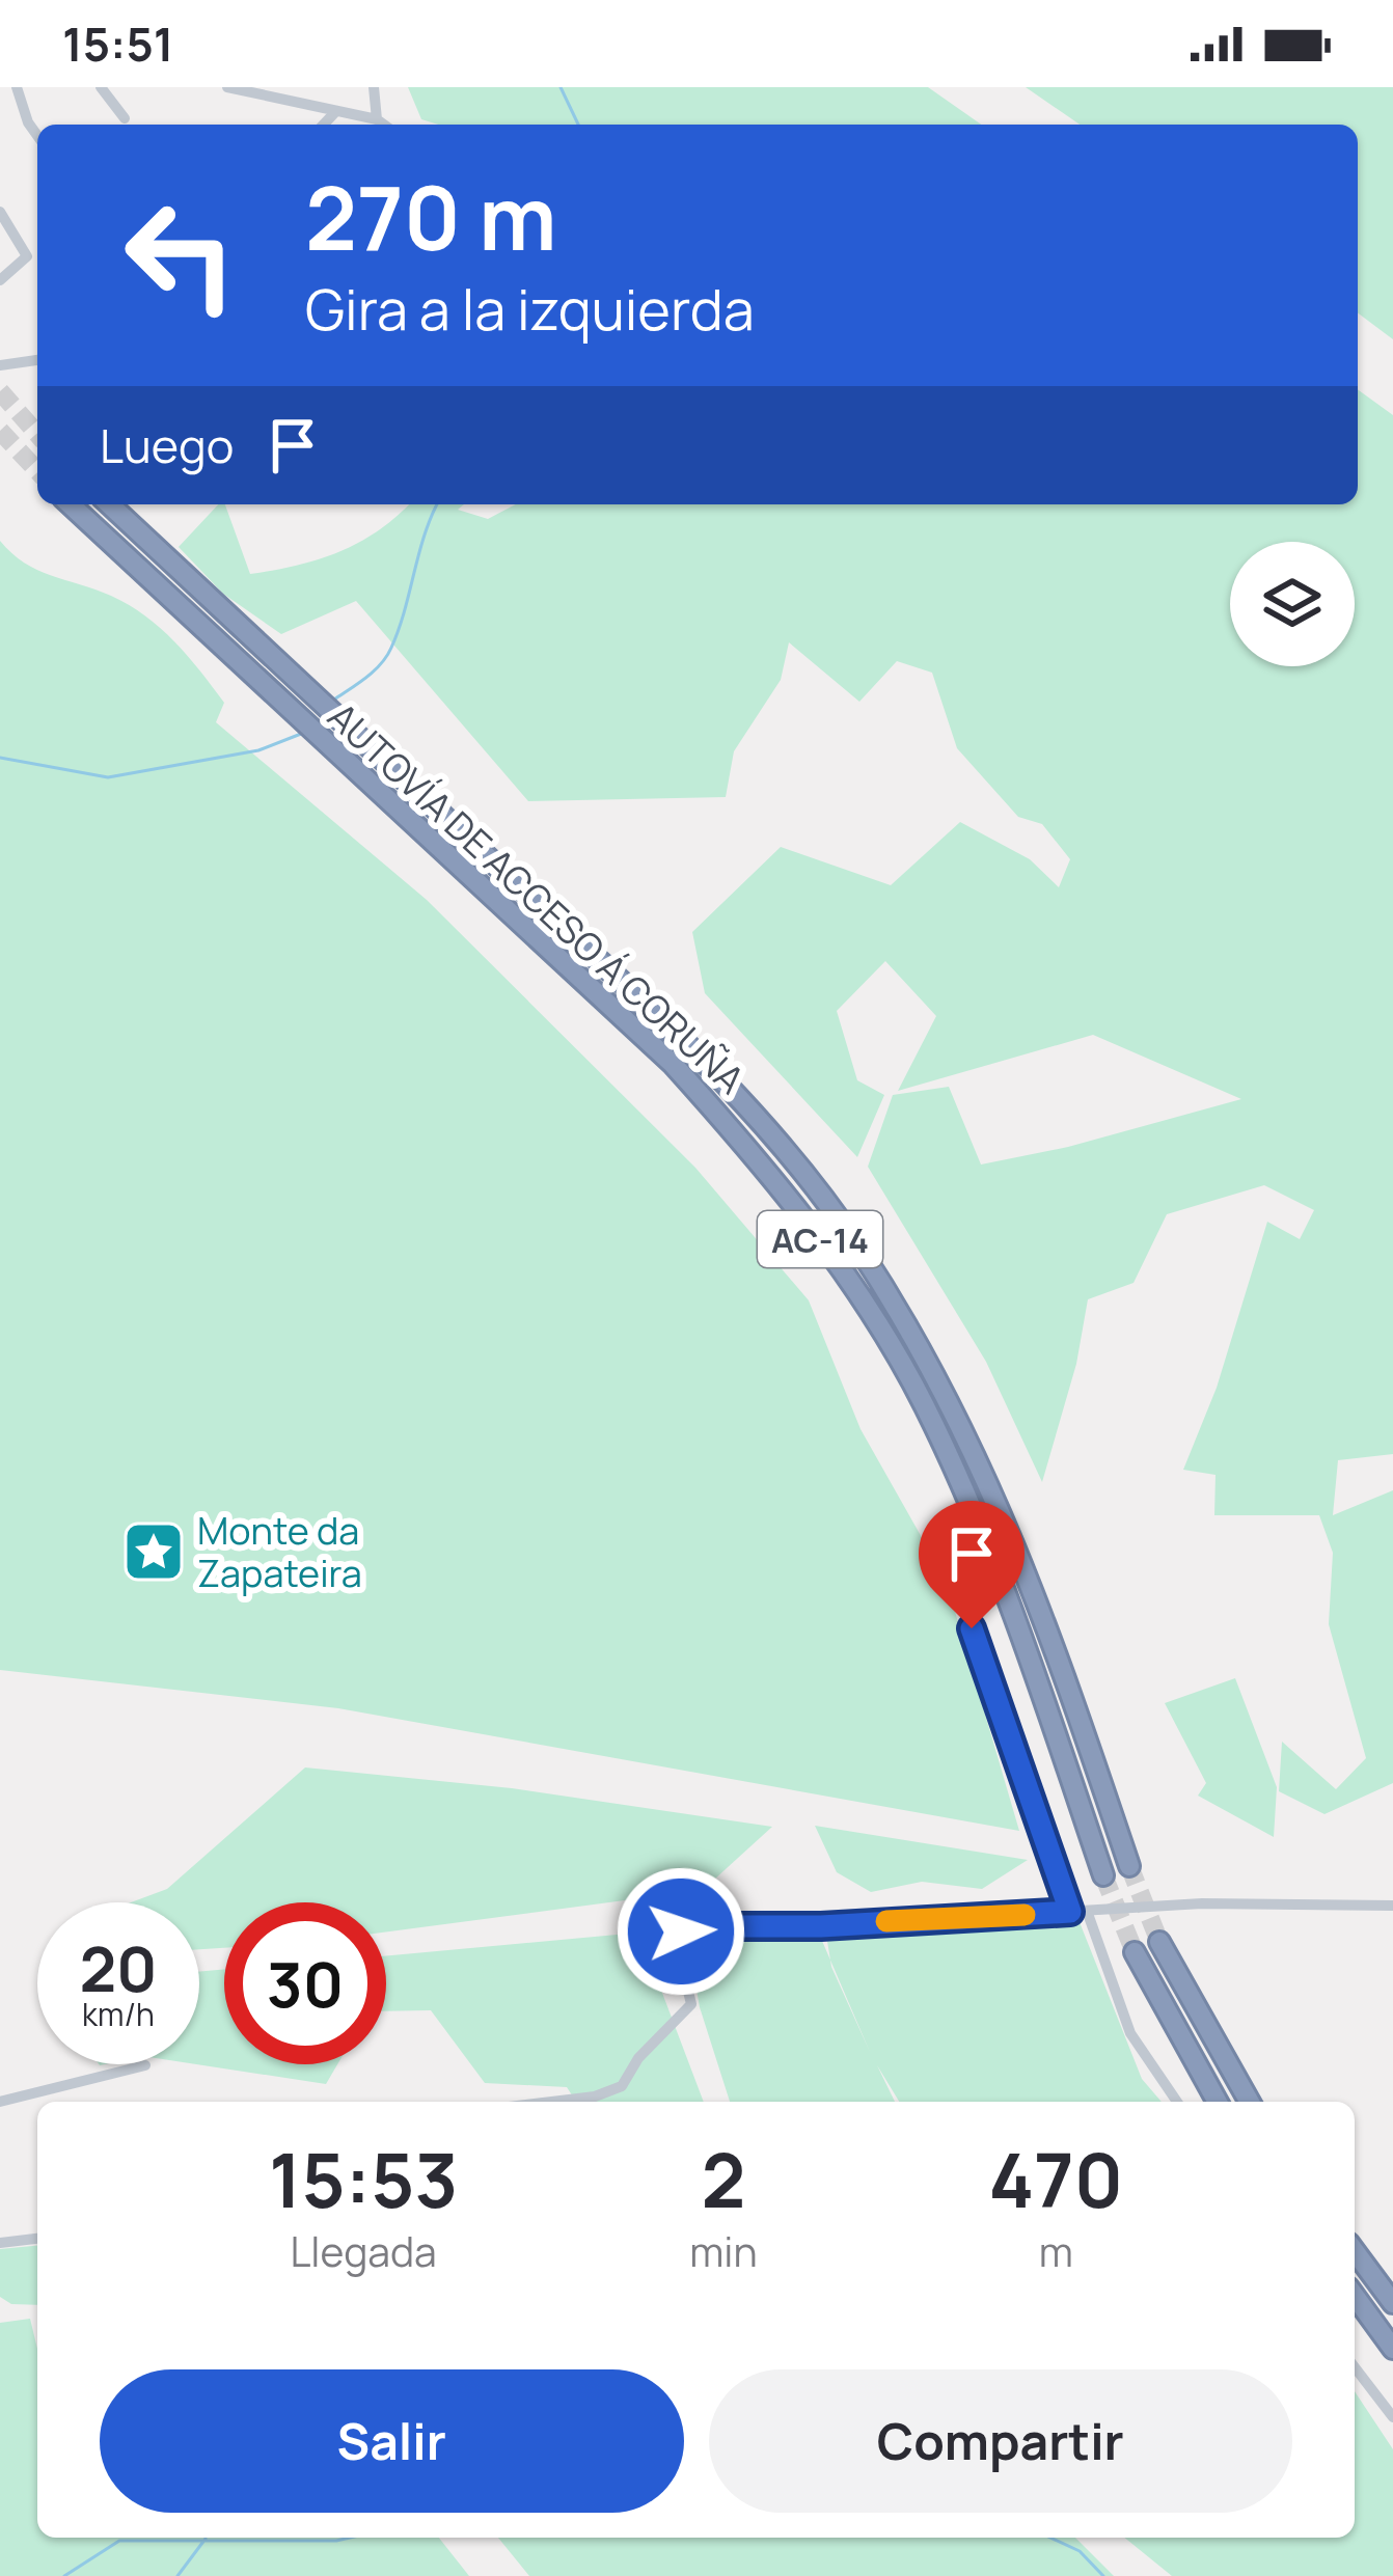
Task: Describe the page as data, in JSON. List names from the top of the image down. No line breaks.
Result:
{"streets":{"highway":["AUTOVÍA DE ACCESO Á CORUÑA","AC-14"]},"places":{"place":["Monte da Zapateira"]},"page":{"status":"15:51","turn":["270 m","Gira a la izquierda"],"then":"Luego","speed":"20 km/h","limit":"30","eta":["15:53","Llegada","2","min","470","m"],"buttons":["Salir","Compartir"]}}
